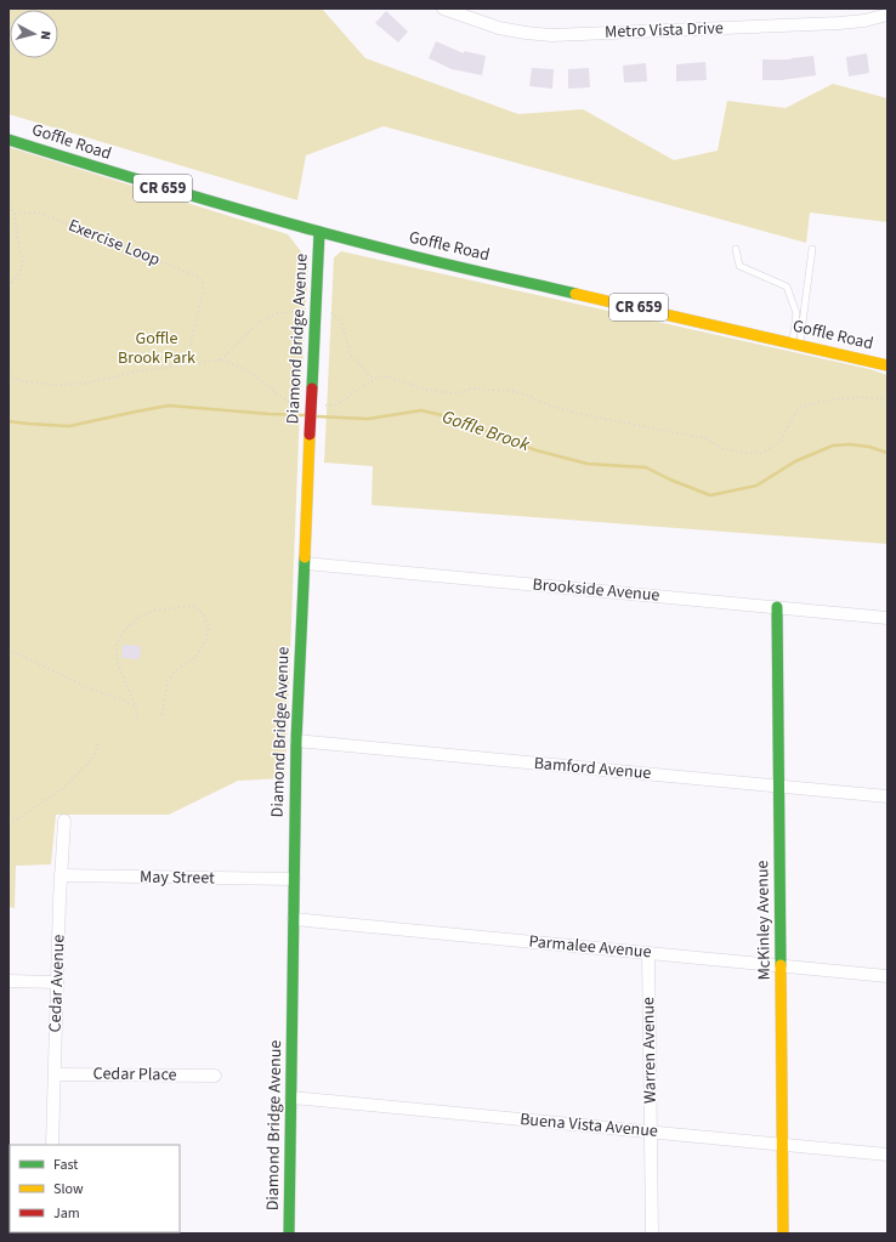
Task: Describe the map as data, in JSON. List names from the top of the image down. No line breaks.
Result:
{"streets":{"street":["Metro Vista Drive","Goffle Road","CR 659","Diamond Bridge Avenue","Brookside Avenue","Bamford Avenue","May Street","McKinley Avenue","Parmalee Avenue","Cedar Avenue","Warren Avenue","Cedar Place","Buena Vista Avenue"],"path":["Exercise Loop"]},"crossings":[["Goffle Road","Diamond Bridge Avenue"],["Diamond Bridge Avenue","Brookside Avenue"],["Diamond Bridge Avenue","Bamford Avenue"],["Diamond Bridge Avenue","May Street"],["Diamond Bridge Avenue","Parmalee Avenue"],["Diamond Bridge Avenue","Buena Vista Avenue"],["Brookside Avenue","McKinley Avenue"],["Bamford Avenue","McKinley Avenue"],["May Street","Cedar Avenue"],["McKinley Avenue","Parmalee Avenue"],["McKinley Avenue","Buena Vista Avenue"],["Parmalee Avenue","Warren Avenue"],["Cedar Avenue","Cedar Place"],["Warren Avenue","Buena Vista Avenue"]],"water":["Goffle Brook"],"parks":["Goffle Brook Park"],"legend":["Fast","Slow","Jam"],"north":"right"}
